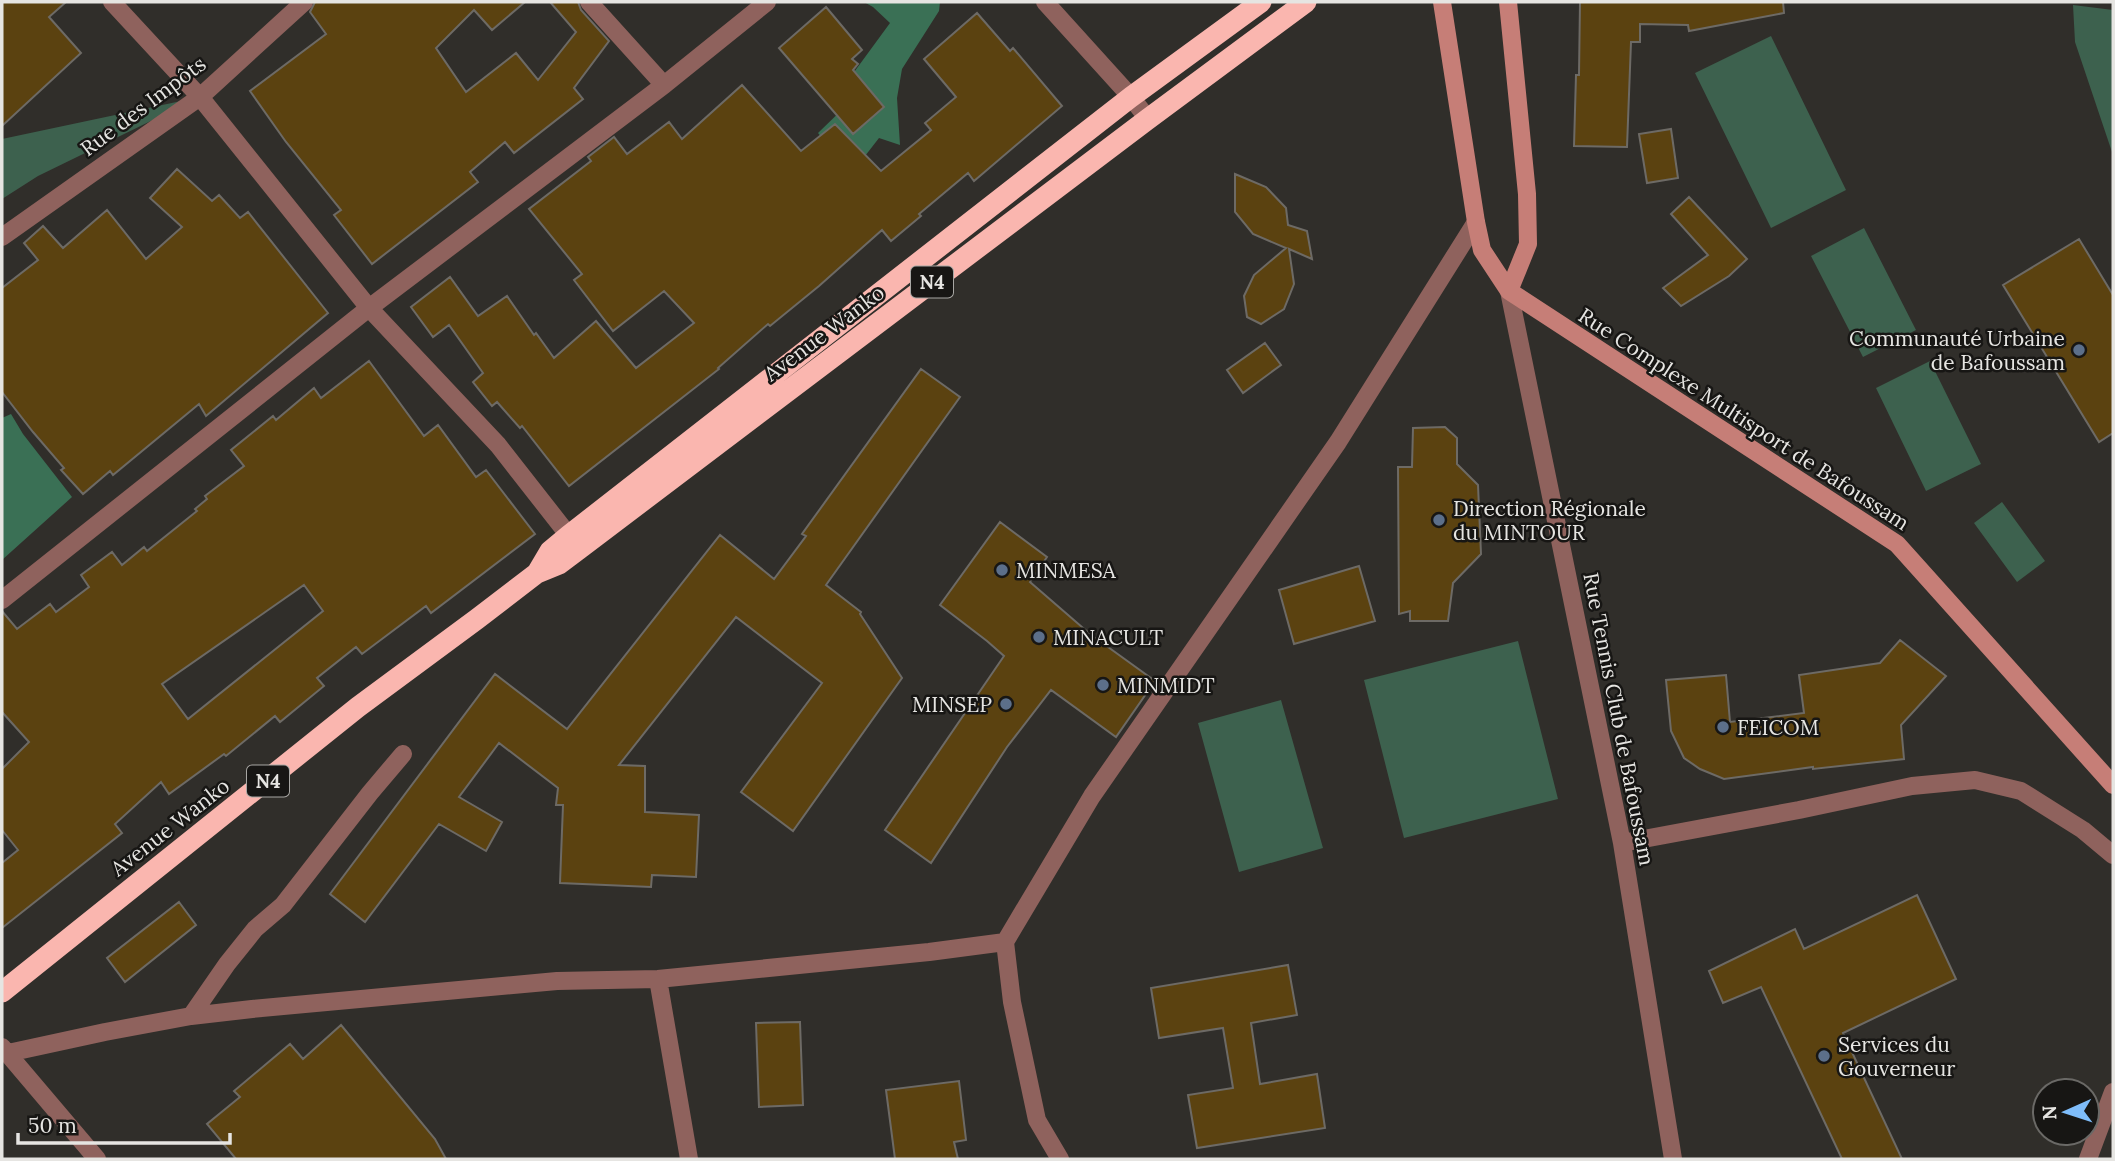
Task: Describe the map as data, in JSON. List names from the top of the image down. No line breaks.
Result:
{"streets":{"highway":["N4","Avenue Wanko"],"street":["Rue des Impôts","Rue Complexe Multisport de Bafoussam","Rue Tennis Club de Bafoussam"]},"crossings":[["Rue Complexe Multisport de Bafoussam","Rue Tennis Club de Bafoussam"]],"places":["Communauté Urbaine de Bafoussam","Direction Régionale du MINTOUR","MINMESA","MINACULT","MINMIDT","MINSEP","FEICOM","Services du Gouverneur"],"scale_bar":"50 m","north":"left"}
